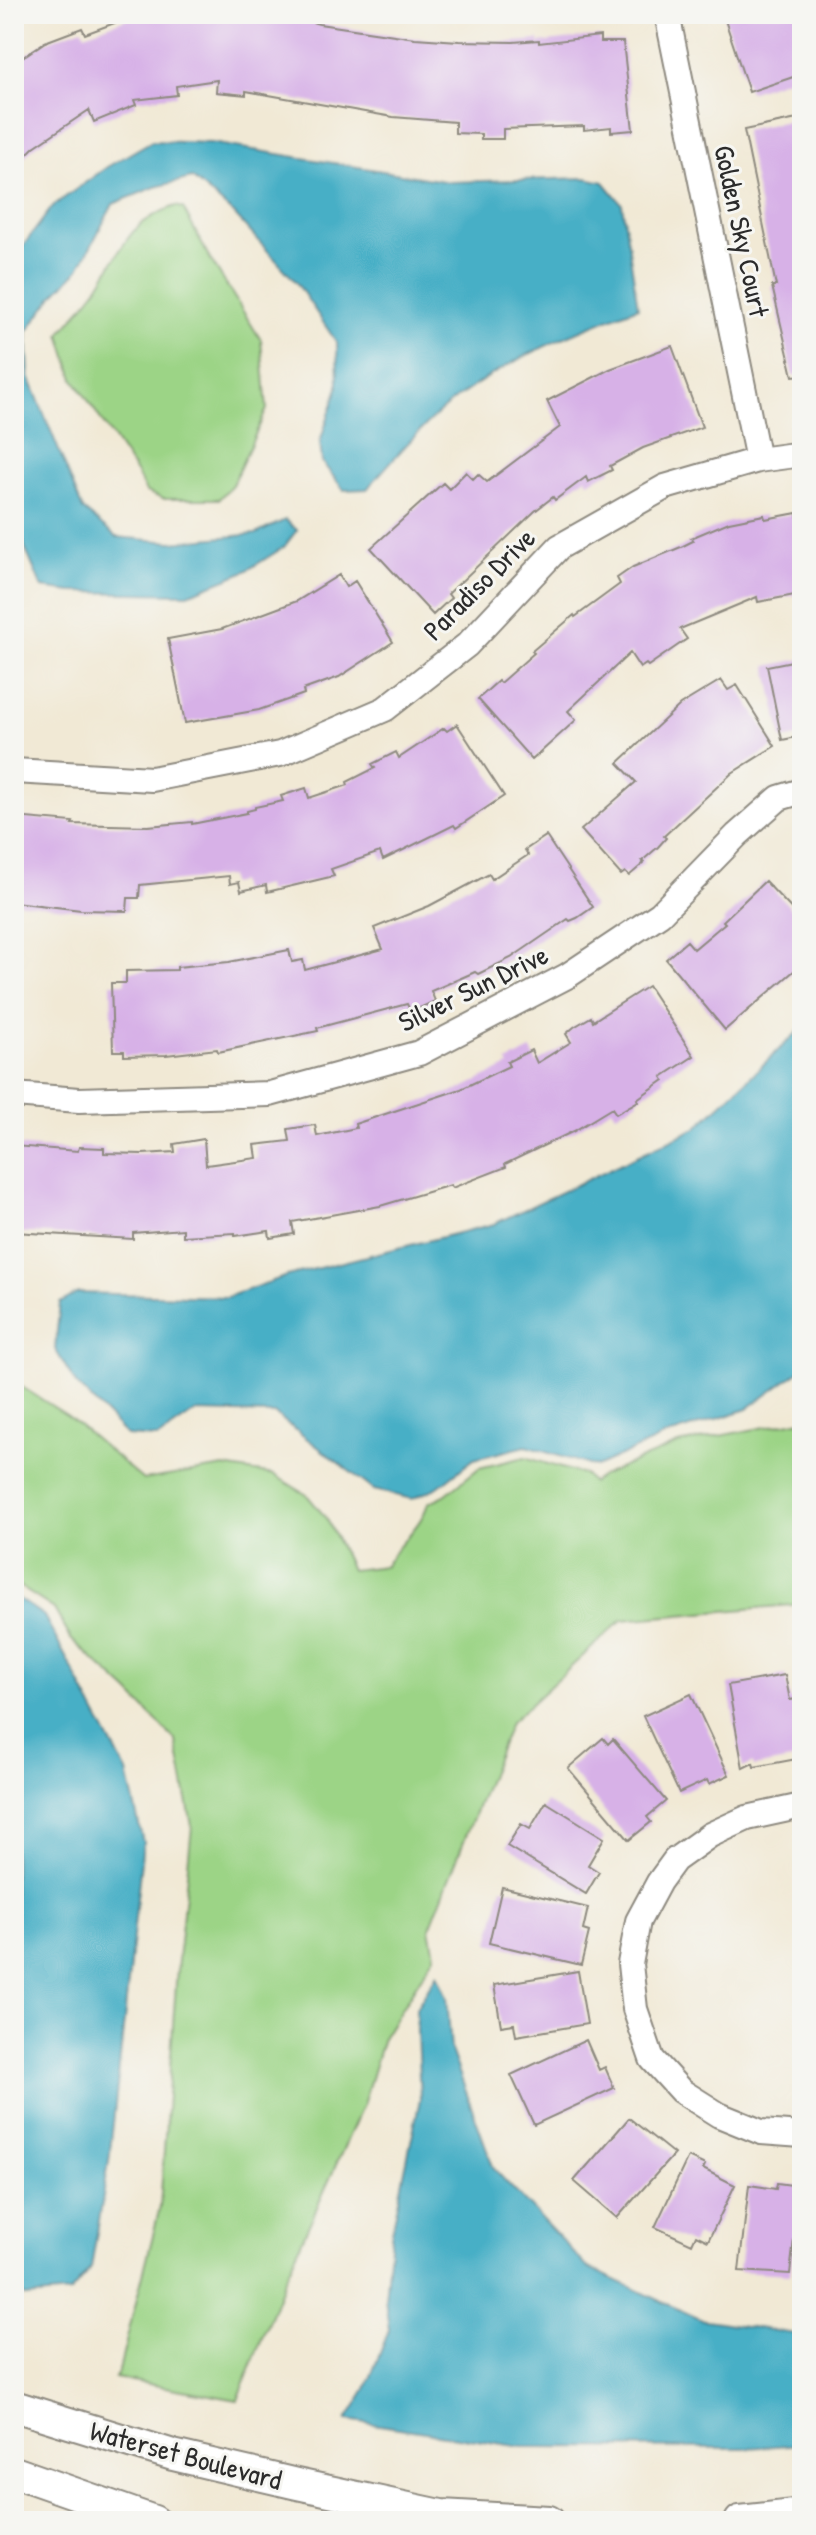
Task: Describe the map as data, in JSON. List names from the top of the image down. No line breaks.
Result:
{"streets":{"street":["Golden Sky Court","Paradiso Drive","Silver Sun Drive","Waterset Boulevard"]},"crossings":[["Golden Sky Court","Paradiso Drive"]]}
